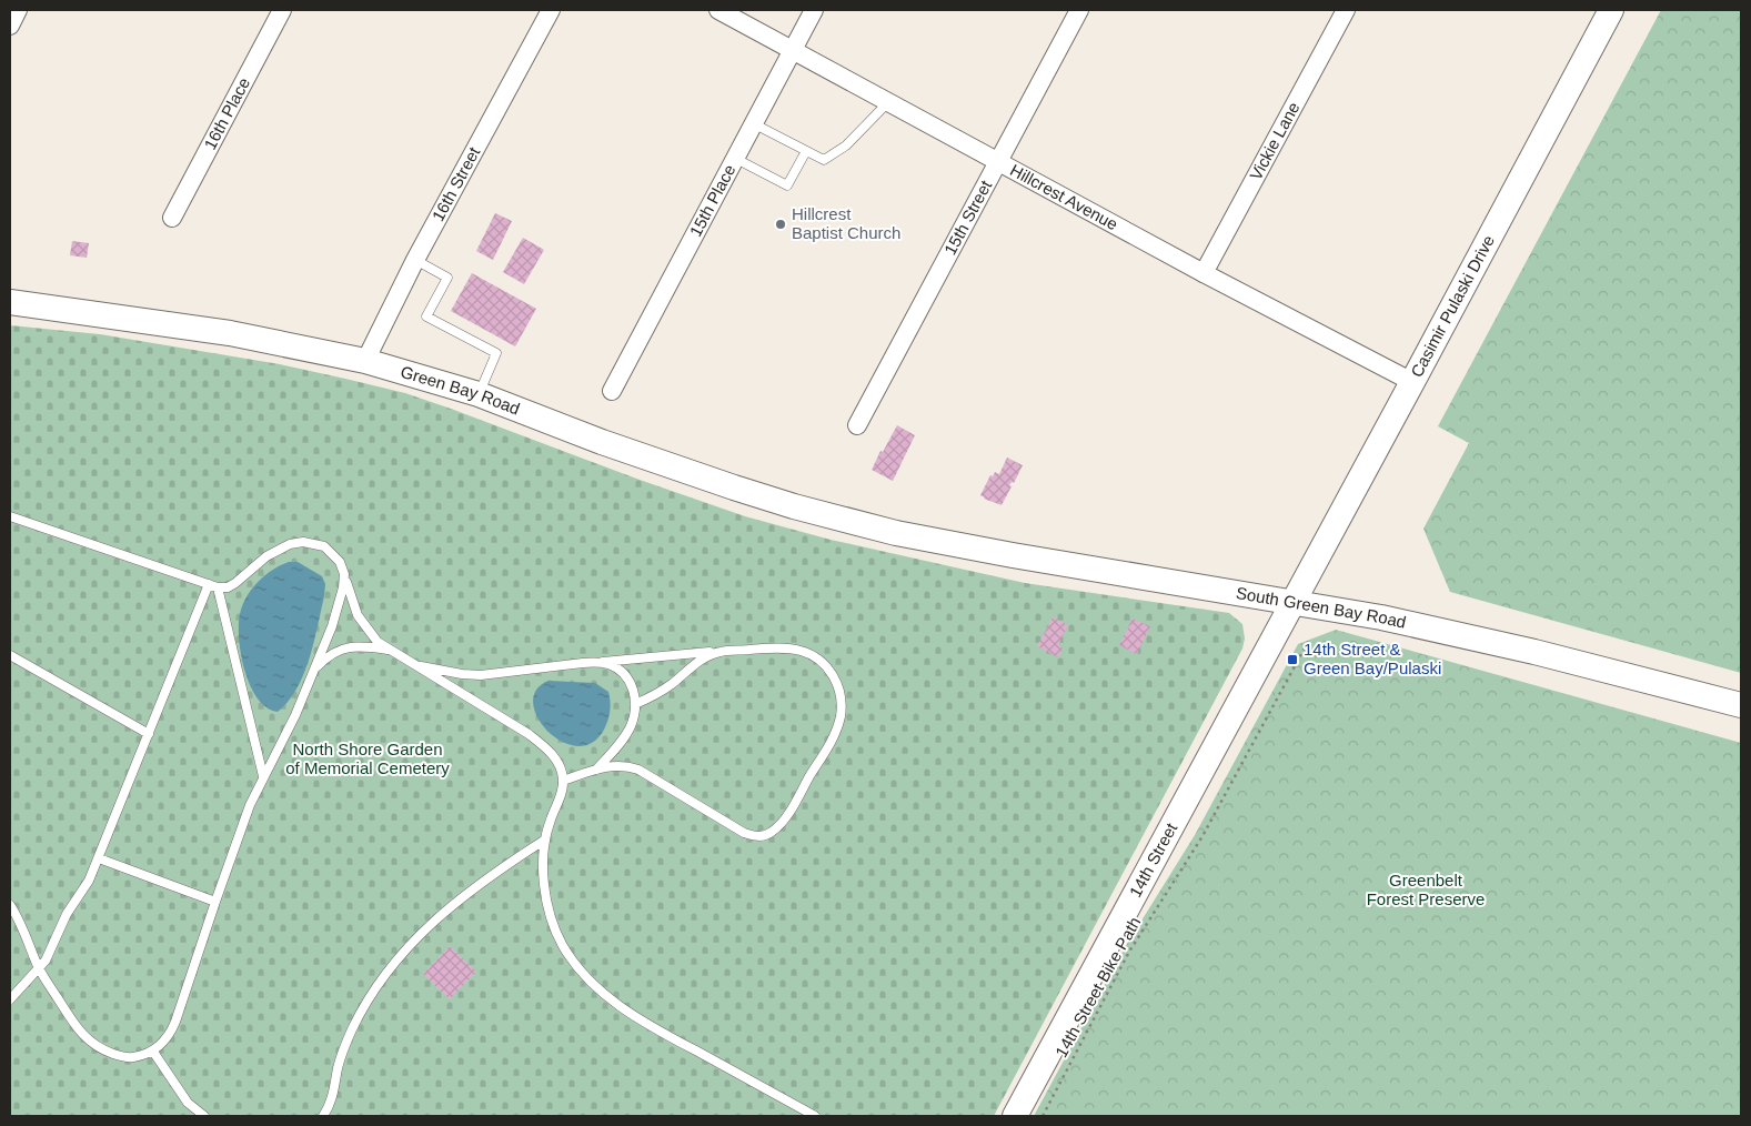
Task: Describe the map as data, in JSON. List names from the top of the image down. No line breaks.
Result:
{"streets":{"main road":["Casimir Pulaski Drive","Green Bay Road","South Green Bay Road","14th Street"],"street":["16th Place","Vickie Lane","16th Street","Hillcrest Avenue","15th Place","15th Street"],"path":["14th Street Bike Path"]},"crossings":[["Vickie Lane","Hillcrest Avenue"],["16th Street","Green Bay Road"],["Hillcrest Avenue","15th Place"],["Hillcrest Avenue","15th Street"],["Hillcrest Avenue","Casimir Pulaski Drive"],["Casimir Pulaski Drive","South Green Bay Road"],["Casimir Pulaski Drive","14th Street"],["Green Bay Road","South Green Bay Road"],["South Green Bay Road","14th Street"]],"parks":["North Shore Garden of Memorial Cemetery","Greenbelt Forest Preserve"],"places":{"other":["Hillcrest Baptist Church"],"transit":["14th Street & Green Bay/Pulaski"]}}
